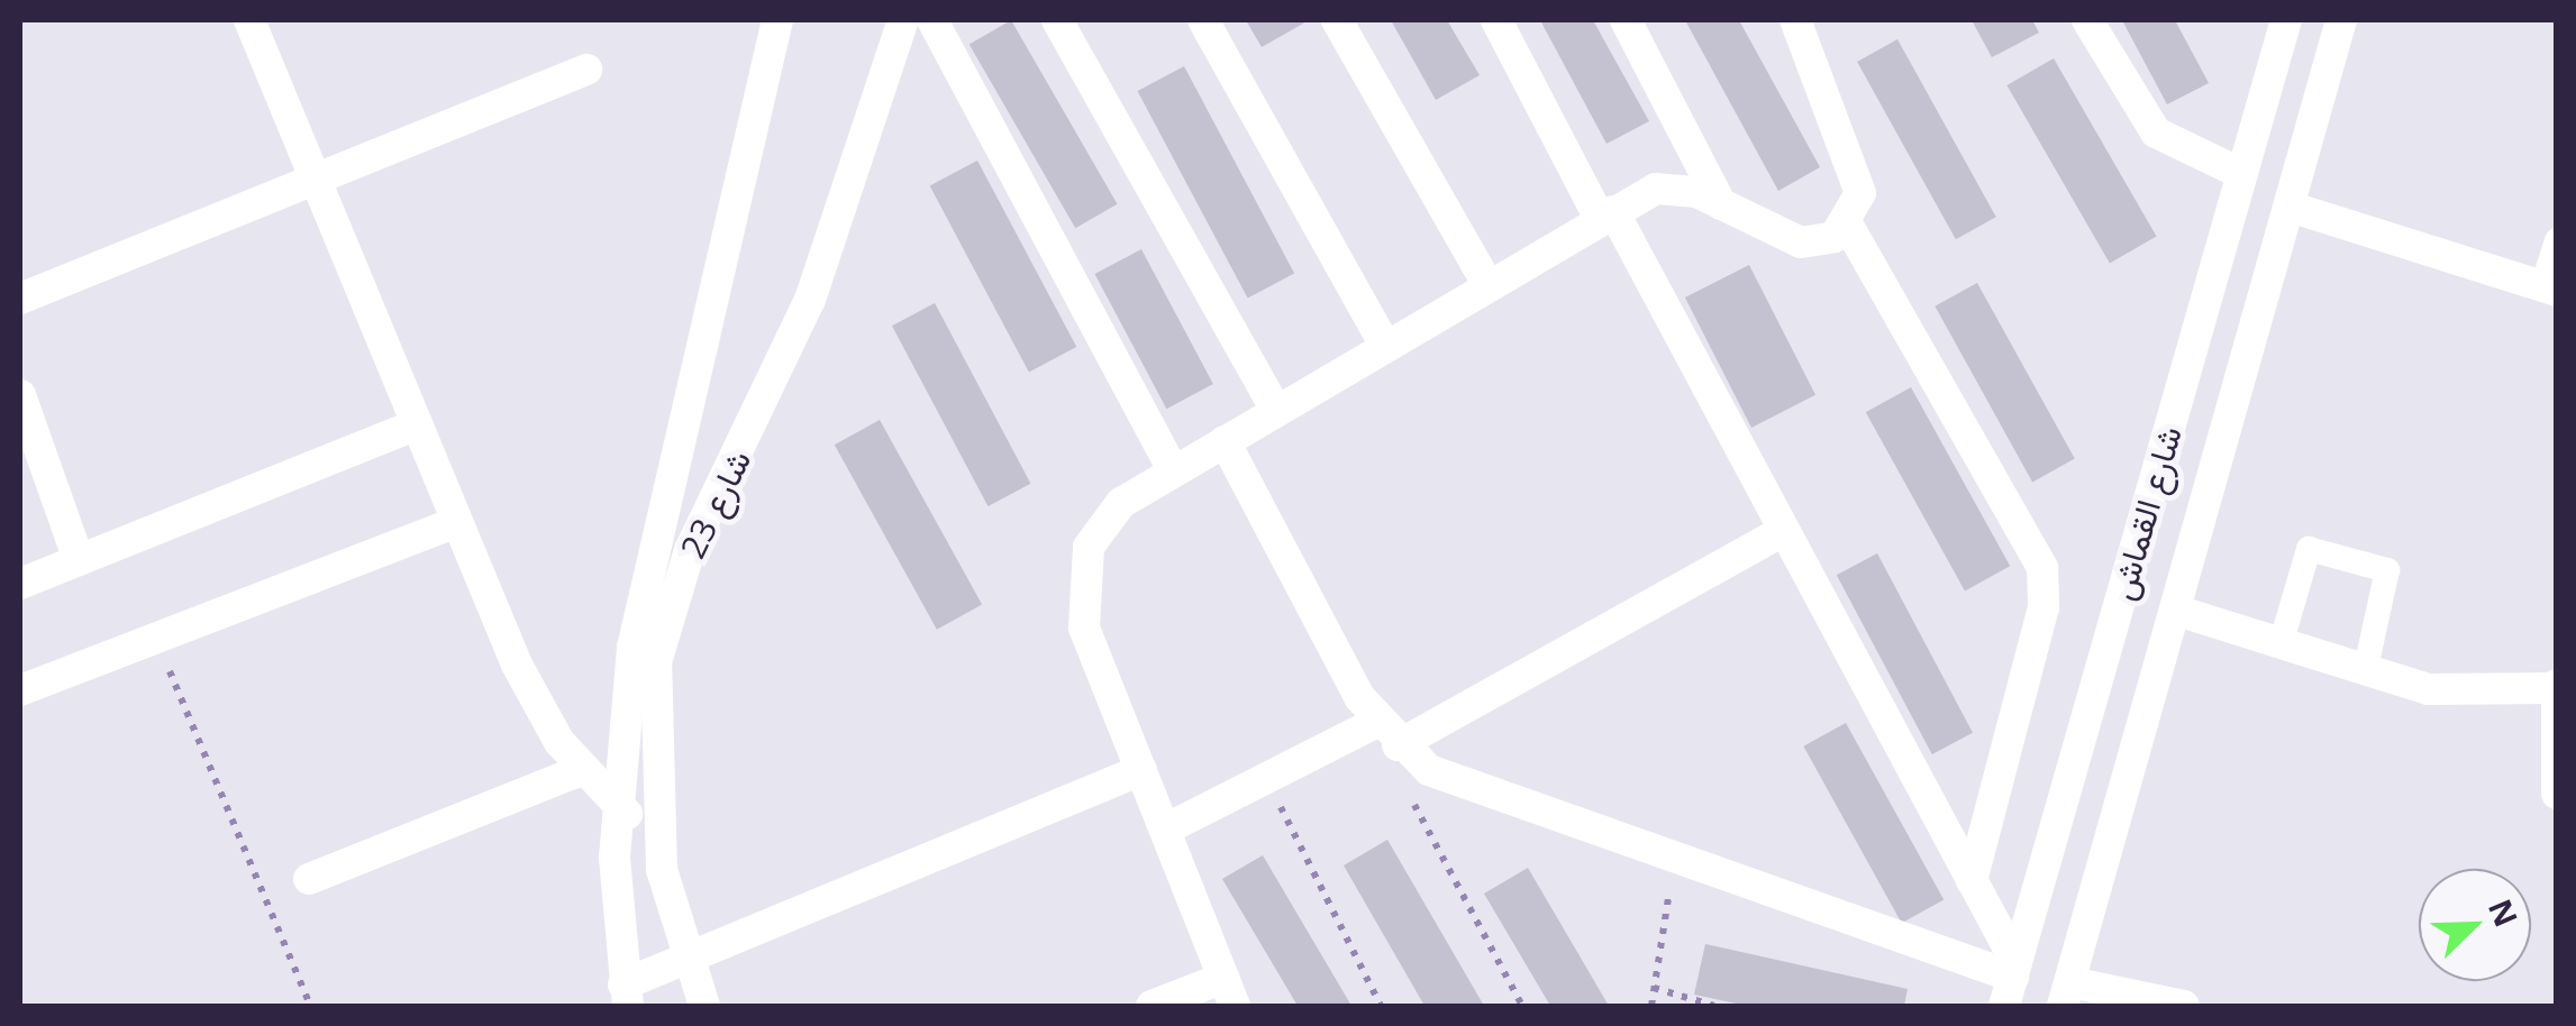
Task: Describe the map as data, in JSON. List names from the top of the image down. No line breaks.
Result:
{"streets":{"street":["شارع 23","شارع القماش"]},"north":"top right"}
